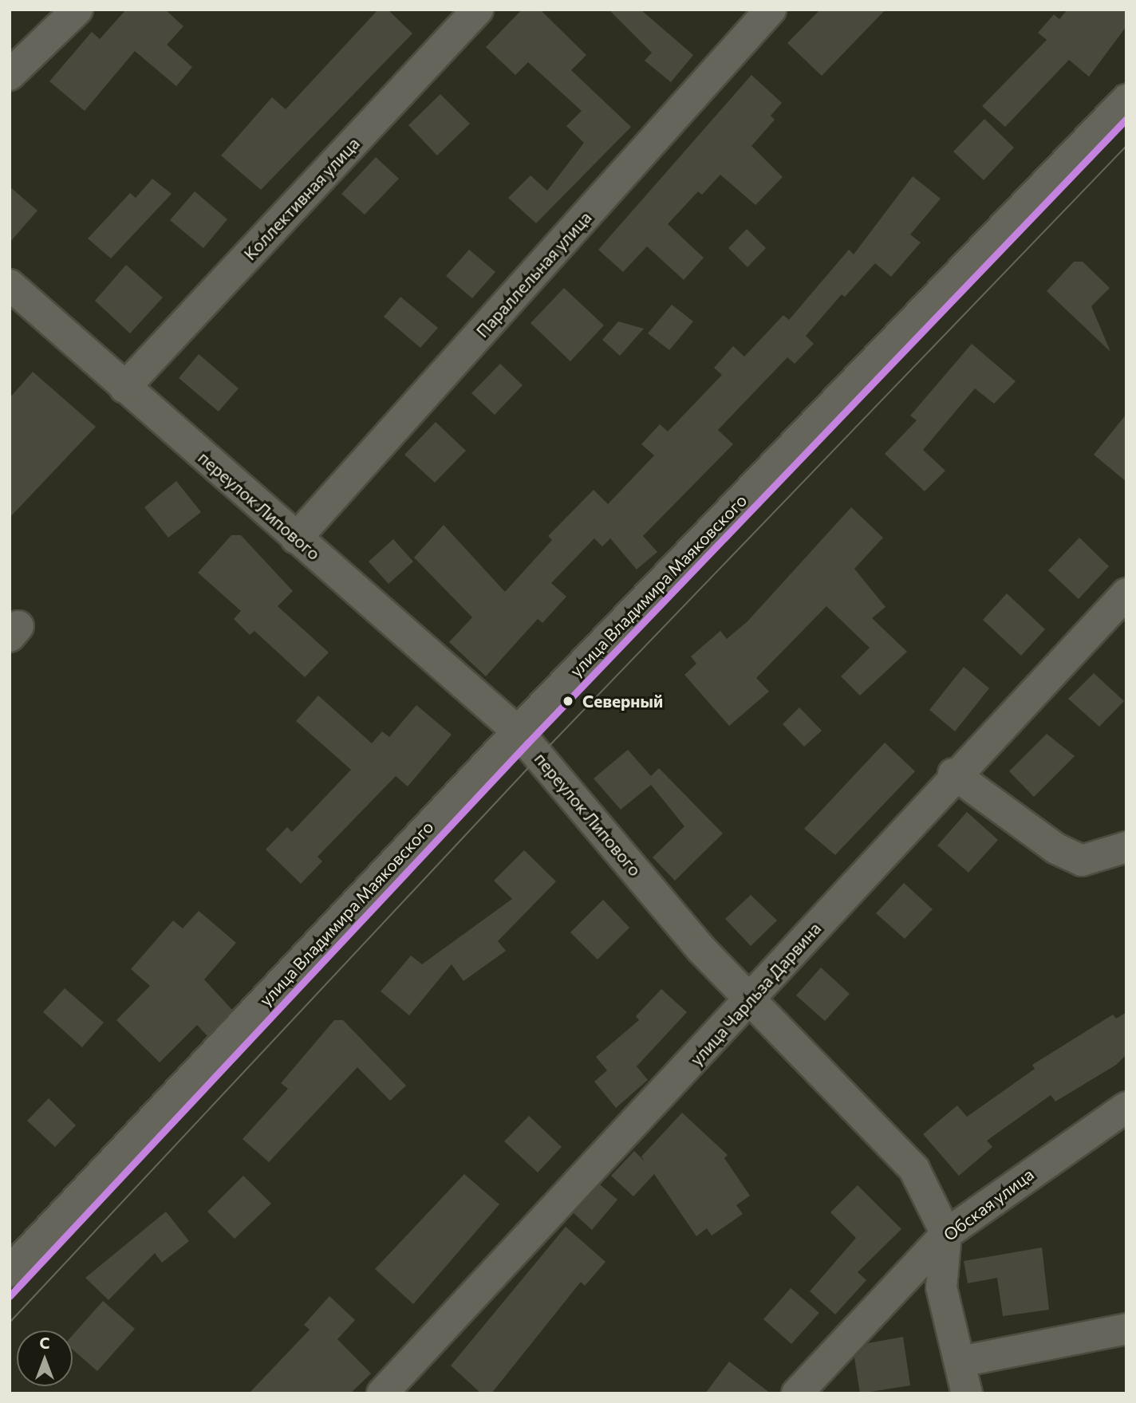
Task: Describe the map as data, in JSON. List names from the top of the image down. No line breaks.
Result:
{"streets":{"lane":["Коллективная улица","Параллельная улица","переулок Липового","улица Владимира Маяковского","улица Чарльза Дарвина","Обская улица"]},"crossings":[["Коллективная улица","переулок Липового"],["Параллельная улица","переулок Липового"],["переулок Липового","улица Владимира Маяковского"],["переулок Липового","улица Чарльза Дарвина"],["переулок Липового","Обская улица"]],"places":["Северный"],"north":"top"}
